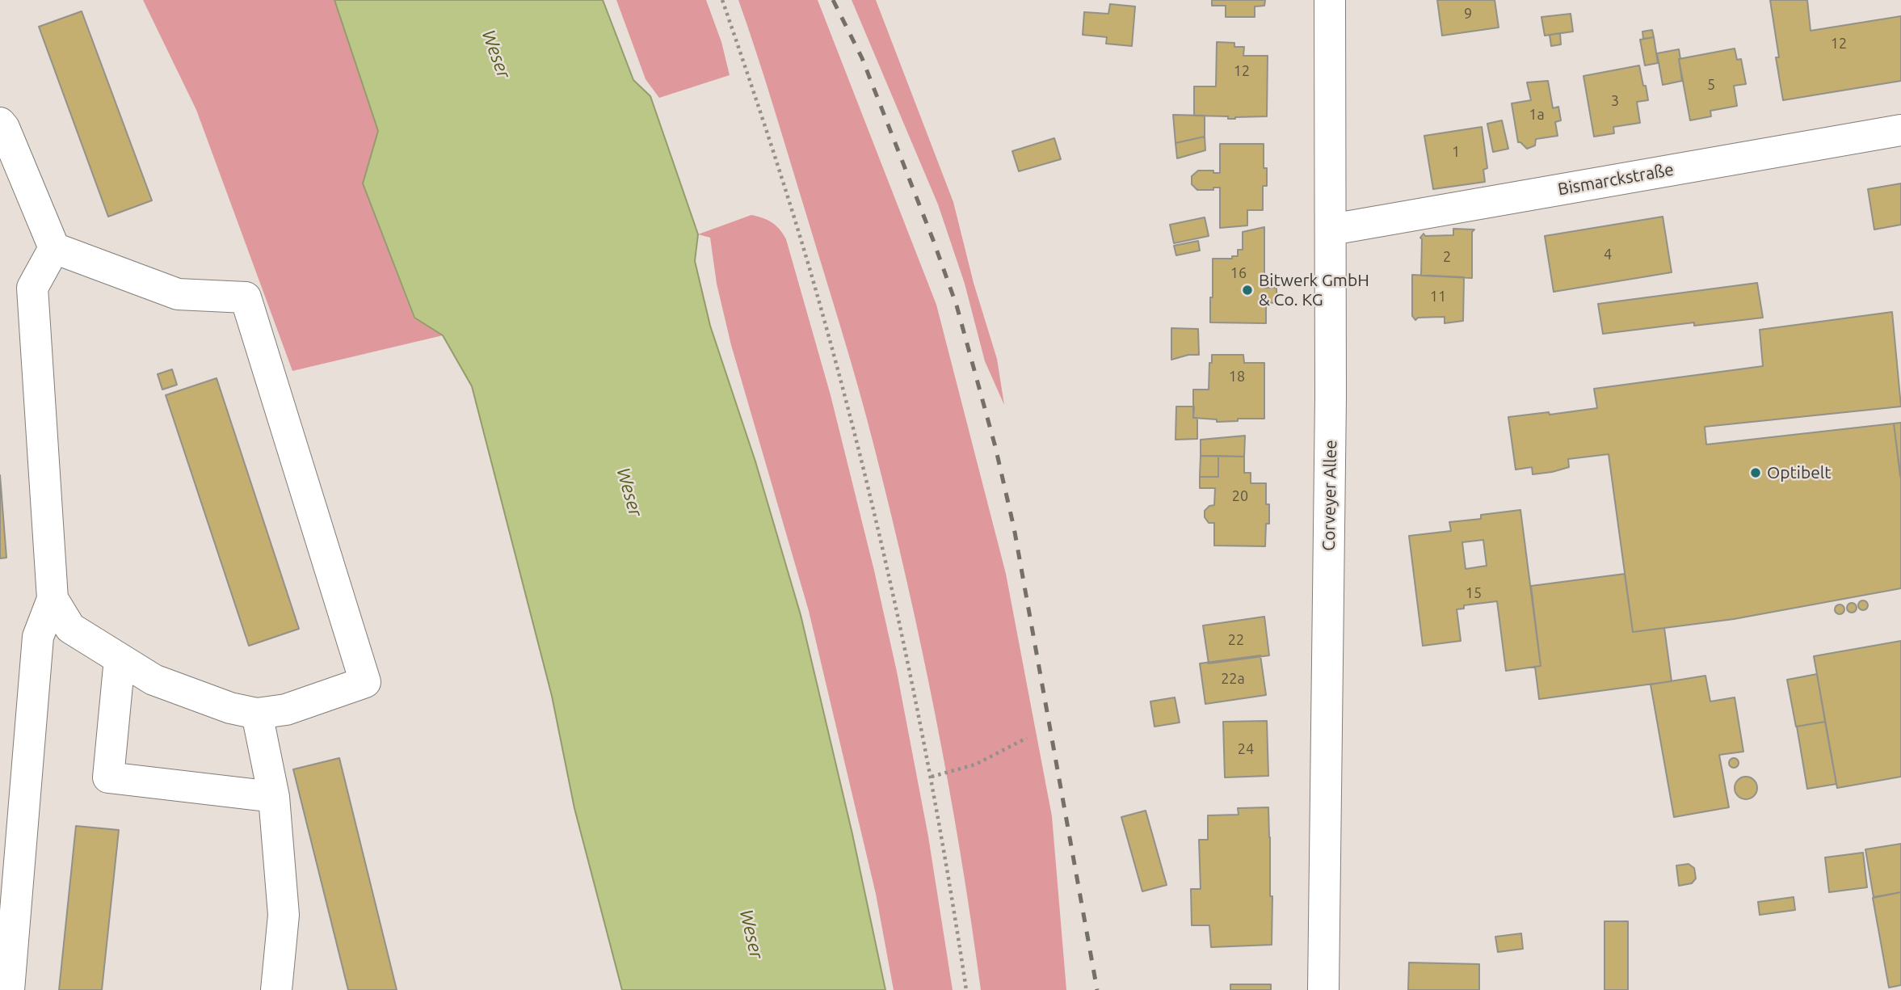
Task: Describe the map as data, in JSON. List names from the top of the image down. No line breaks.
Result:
{"streets":{"street":["Bismarckstraße","Corveyer Allee"]},"crossings":[["Bismarckstraße","Corveyer Allee"]],"water":["Weser"],"places":["Bitwerk GmbH & Co. KG","Optibelt"],"house_numbers":["9","12","12","5","3","1a","1","4","2","16","11","18","20","15","22","22a","24"]}
